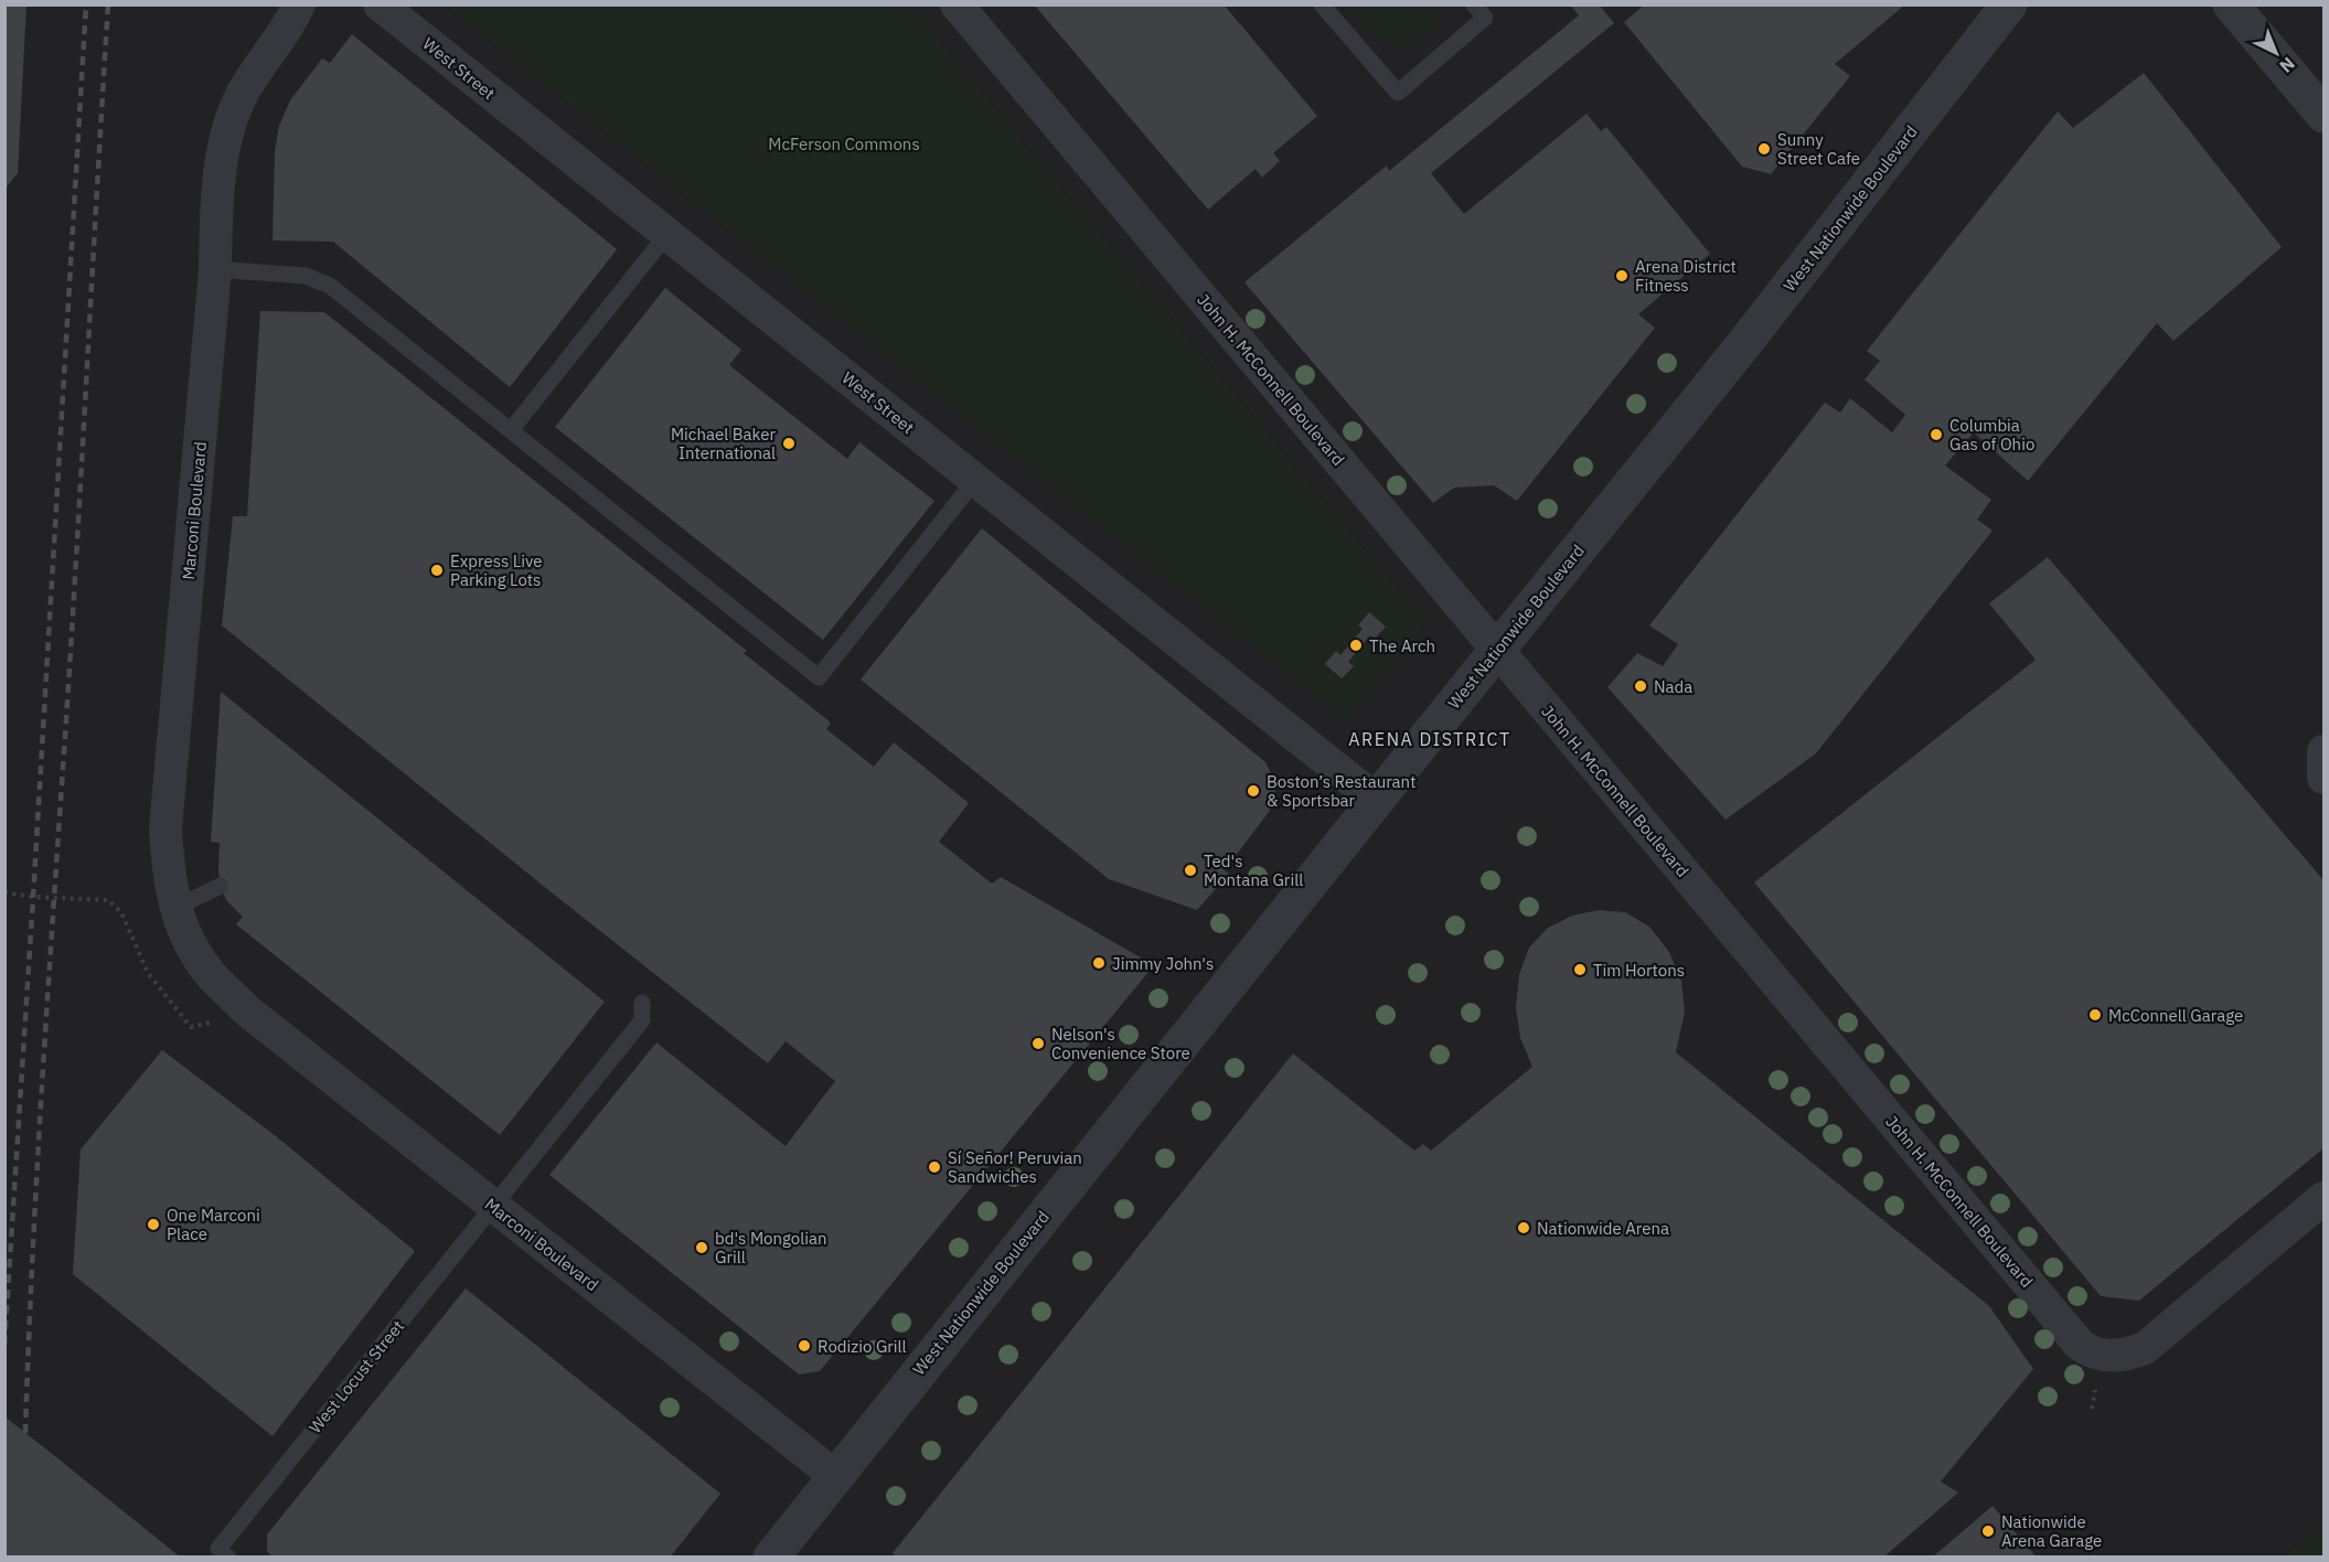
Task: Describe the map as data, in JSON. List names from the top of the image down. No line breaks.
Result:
{"streets":{"street":["West Street","West Nationwide Boulevard","John H. McConnell Boulevard","Marconi Boulevard"],"lane":["West Locust Street"]},"crossings":[["West Street","West Nationwide Boulevard"],["West Nationwide Boulevard","John H. McConnell Boulevard"],["West Nationwide Boulevard","Marconi Boulevard"],["Marconi Boulevard","West Locust Street"]],"districts":["ARENA DISTRICT"],"parks":["McFerson Commons"],"places":["Sunny Street Cafe","Arena District Fitness","Columbia Gas of Ohio","Michael Baker International","Express Live Parking Lots","The Arch","Nada","Boston’s Restaurant & Sportsbar","Ted's Montana Grill","Jimmy John's","Tim Hortons","McConnell Garage","Nelson's Convenience Store","Sí Señor! Peruvian Sandwiches","One Marconi Place","Nationwide Arena","bd's Mongolian Grill","Rodizio Grill","Nationwide Arena Garage"],"north":"bottom right"}
